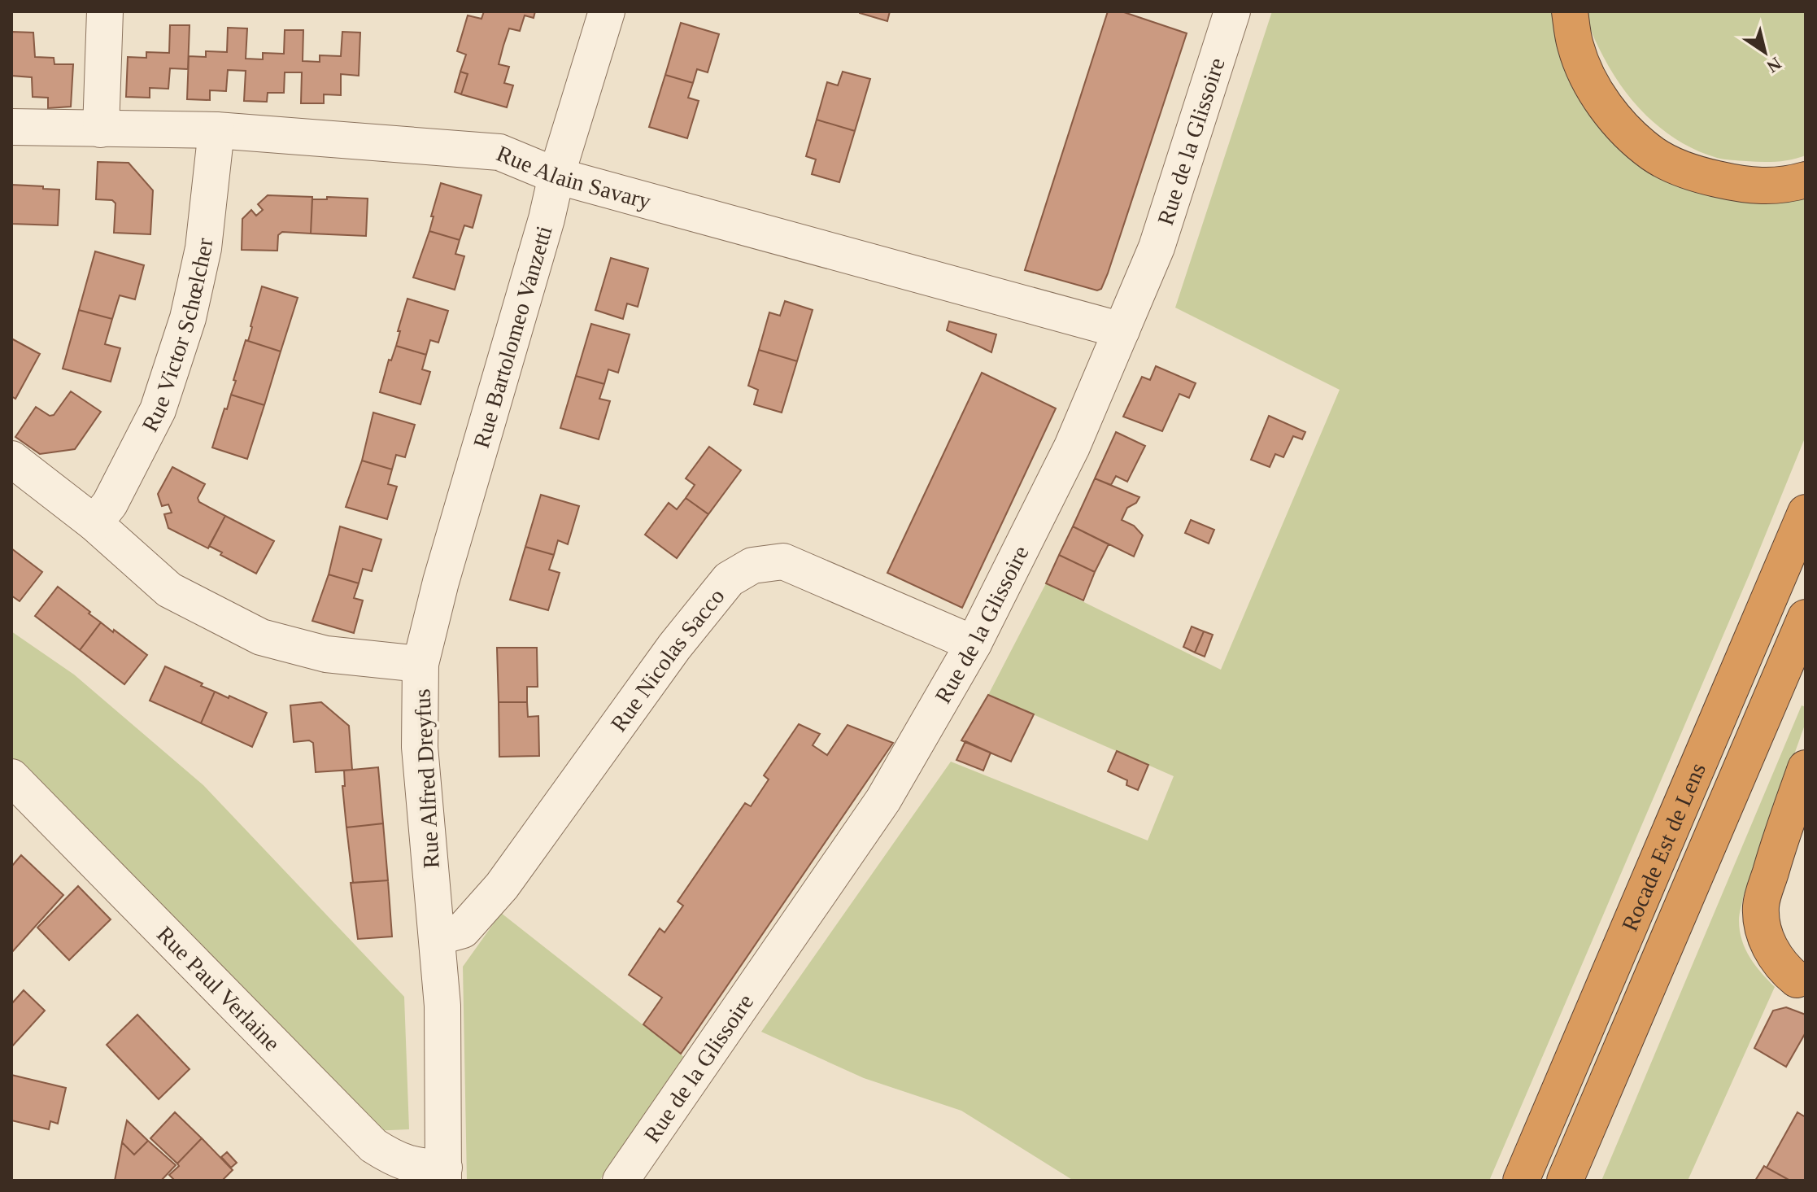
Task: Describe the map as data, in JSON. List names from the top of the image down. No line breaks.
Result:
{"streets":{"highway":["Rocade Est de Lens"],"street":["Rue de la Glissoire","Rue Alain Savary","Rue Victor Schœlcher","Rue Bartolomeo Vanzetti","Rue Nicolas Sacco","Rue Alfred Dreyfus","Rue Paul Verlaine"]},"crossings":[["Rue de la Glissoire","Rue Alain Savary"],["Rue de la Glissoire","Rue Nicolas Sacco"],["Rue Alain Savary","Rue Victor Schœlcher"],["Rue Alain Savary","Rue Bartolomeo Vanzetti"],["Rue Victor Schœlcher","Rue Alfred Dreyfus"],["Rue Bartolomeo Vanzetti","Rue Alfred Dreyfus"],["Rue Nicolas Sacco","Rue Alfred Dreyfus"],["Rue Alfred Dreyfus","Rue Paul Verlaine"]],"north":"bottom right"}
